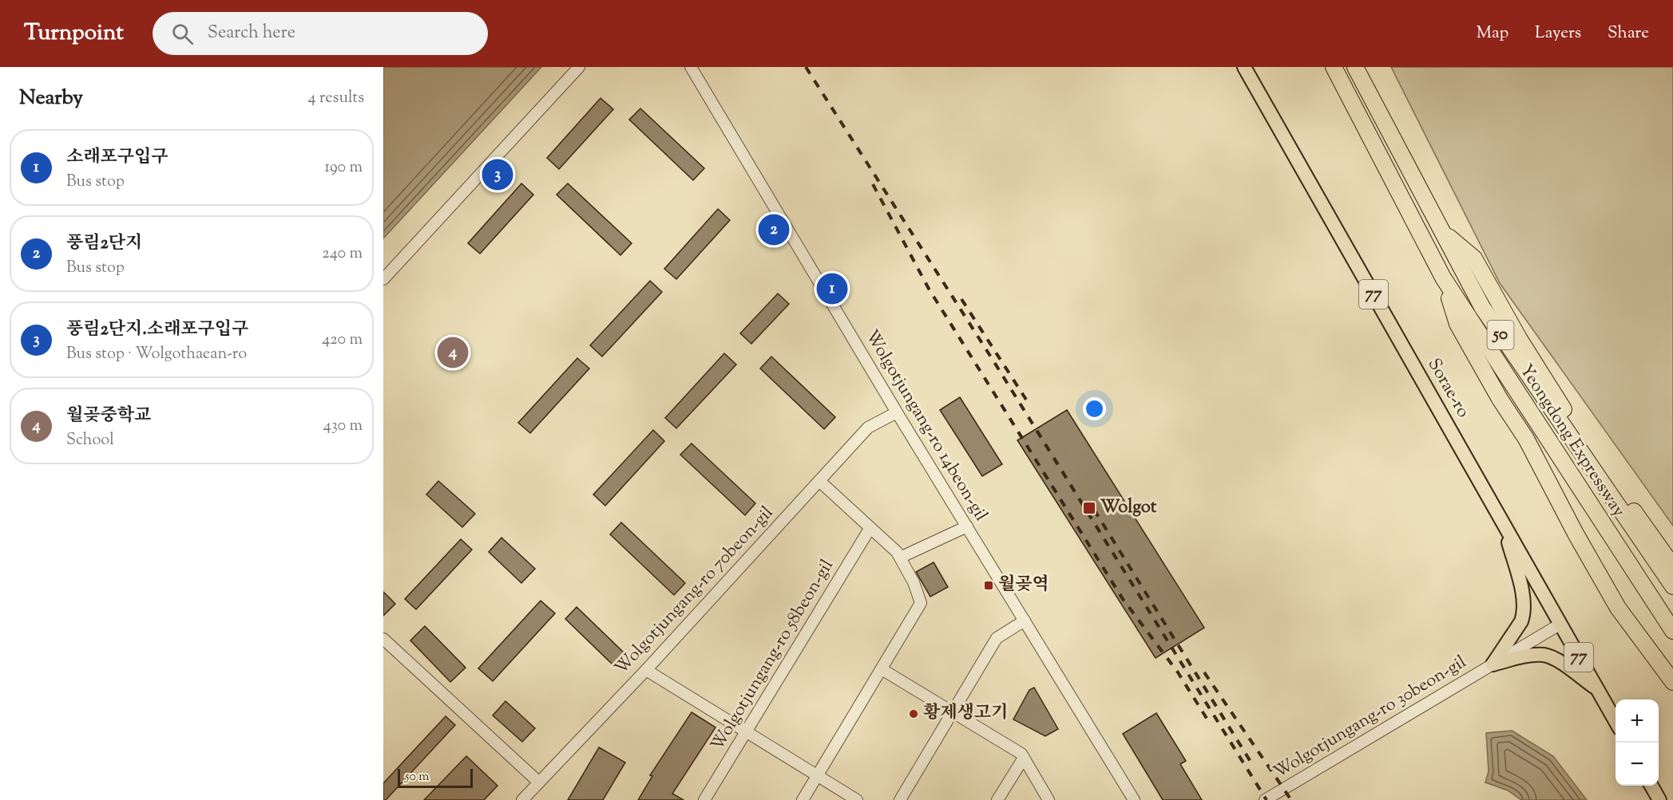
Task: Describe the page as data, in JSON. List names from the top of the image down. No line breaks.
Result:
{"streets":{"highway":["50","Yeongdong Expressway"],"main road":["77","Sorae-ro"],"street":["Wolgotjungang-ro 14beon-gil","Wolgotjungang-ro 70beon-gil","Wolgotjungang-ro 58beon-gil","Wolgotjungang-ro 30beon-gil"]},"crossings":[["Sorae-ro","Wolgotjungang-ro 30beon-gil"],["Wolgotjungang-ro 14beon-gil","Wolgotjungang-ro 70beon-gil"]],"places":{"transit":["Wolgot","월곶역"],"other":["황제생고기"]},"scale_bar":"50 m","page":{"header":"Turnpoint","search":"Search here","nav":["Map","Layers","Share"],"heading":["Nearby","4 results"],"list":[{"mark":"1","name":"소래포구입구","note":"Bus stop","value":"190 m"},{"mark":"2","name":"풍림2단지","note":"Bus stop","value":"240 m"},{"mark":"3","name":"풍림2단지.소래포구입구","note":"Bus stop · Wolgothaean-ro","value":"420 m"},{"mark":"4","name":"월곶중학교","note":"School","value":"430 m"}],"pins":["3","2","1","4"],"map_buttons":["+","−"],"scale":"50 m"}}
